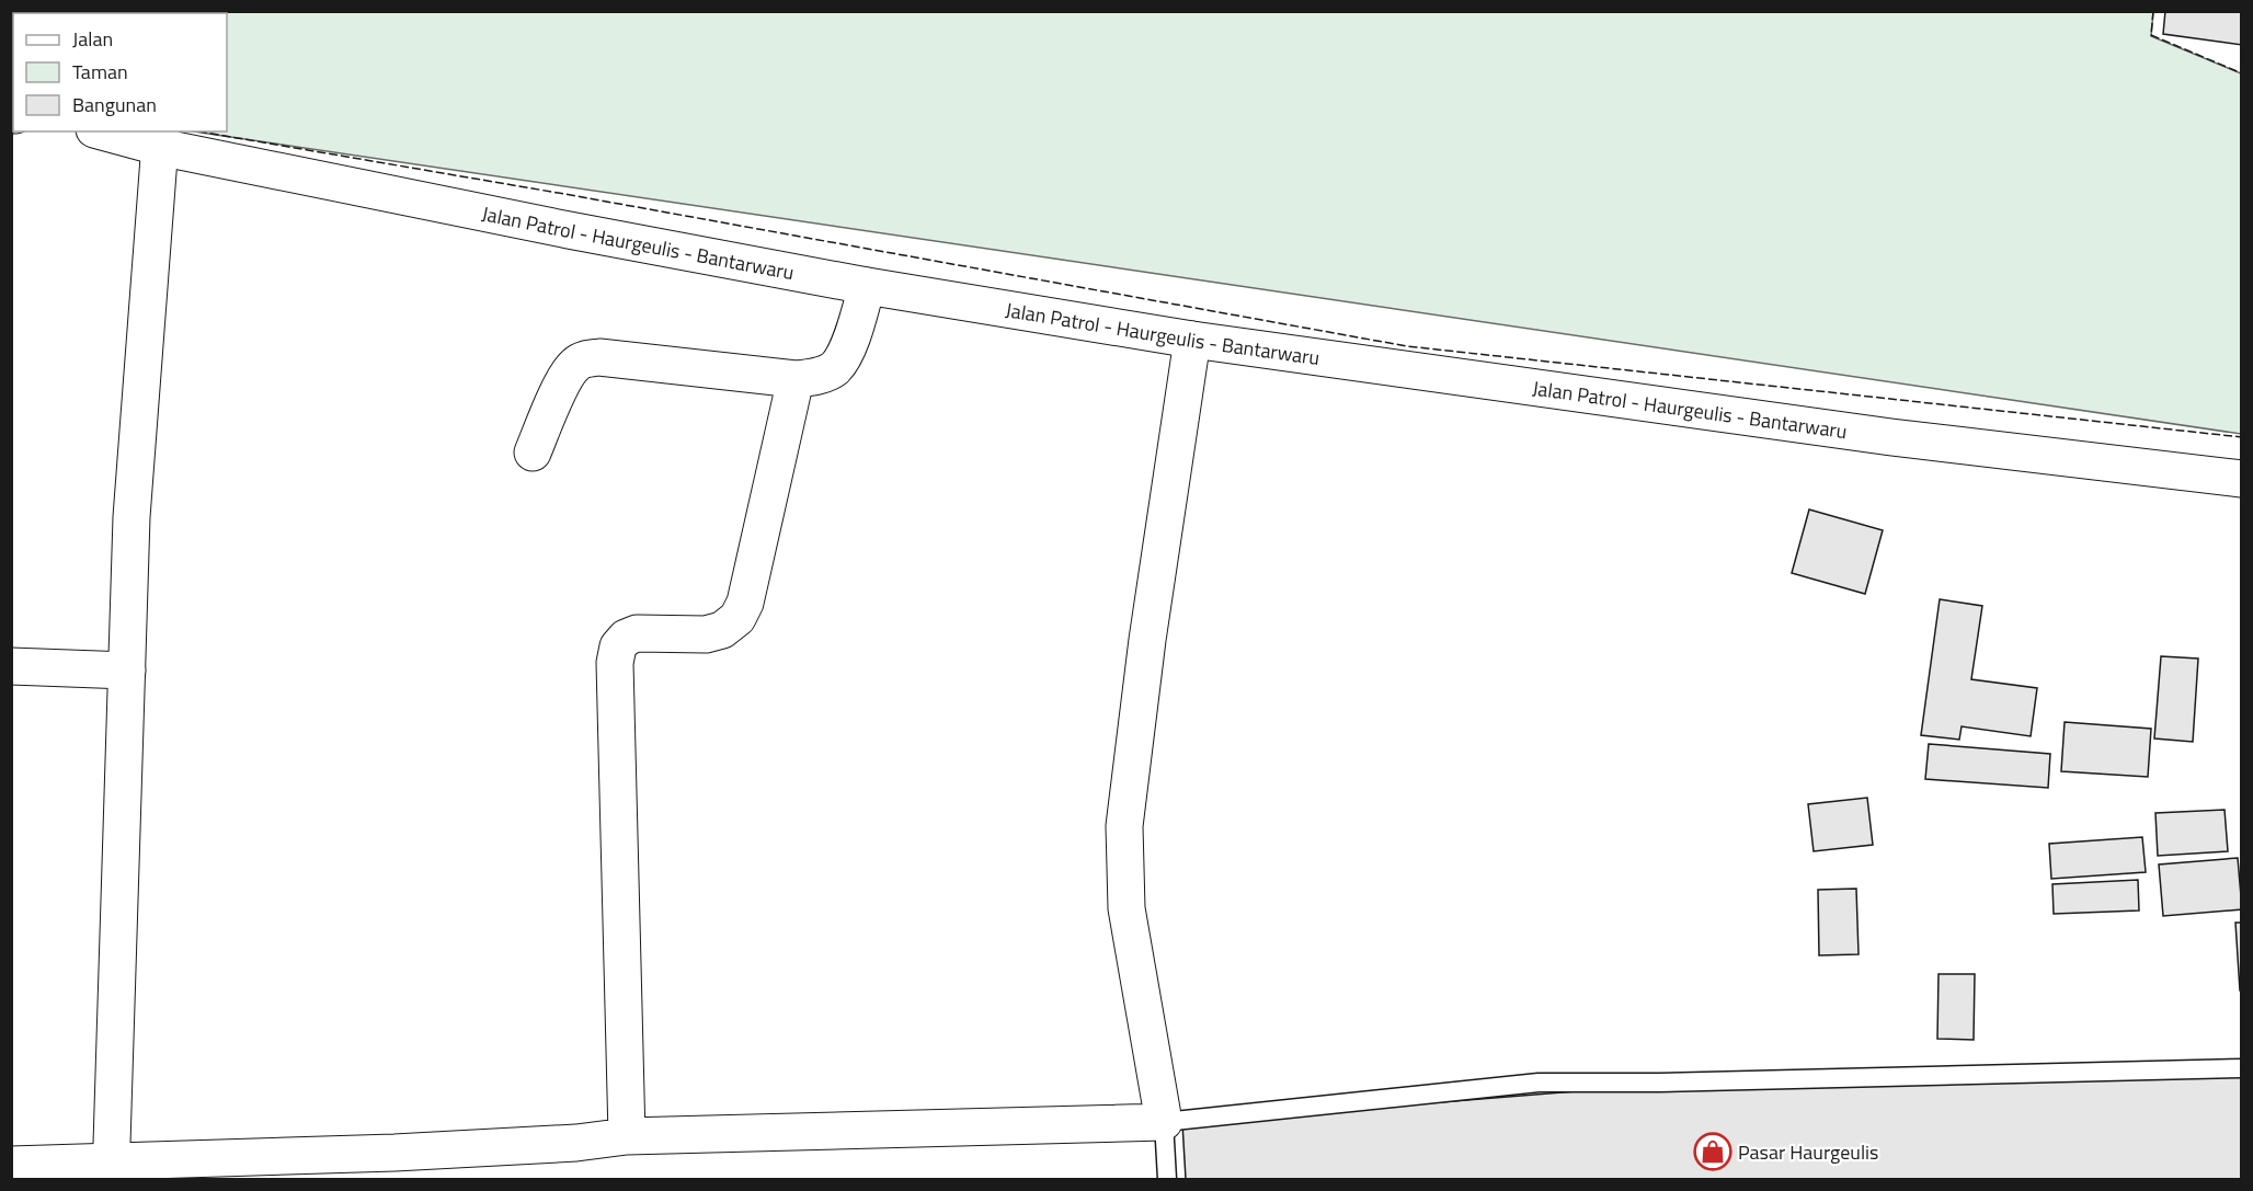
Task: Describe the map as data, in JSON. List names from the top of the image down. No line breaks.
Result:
{"streets":{"street":["Jalan Patrol - Haurgeulis - Bantarwaru"]},"places":{"shop":["Pasar Haurgeulis"]},"legend":["Jalan","Taman","Bangunan"]}
